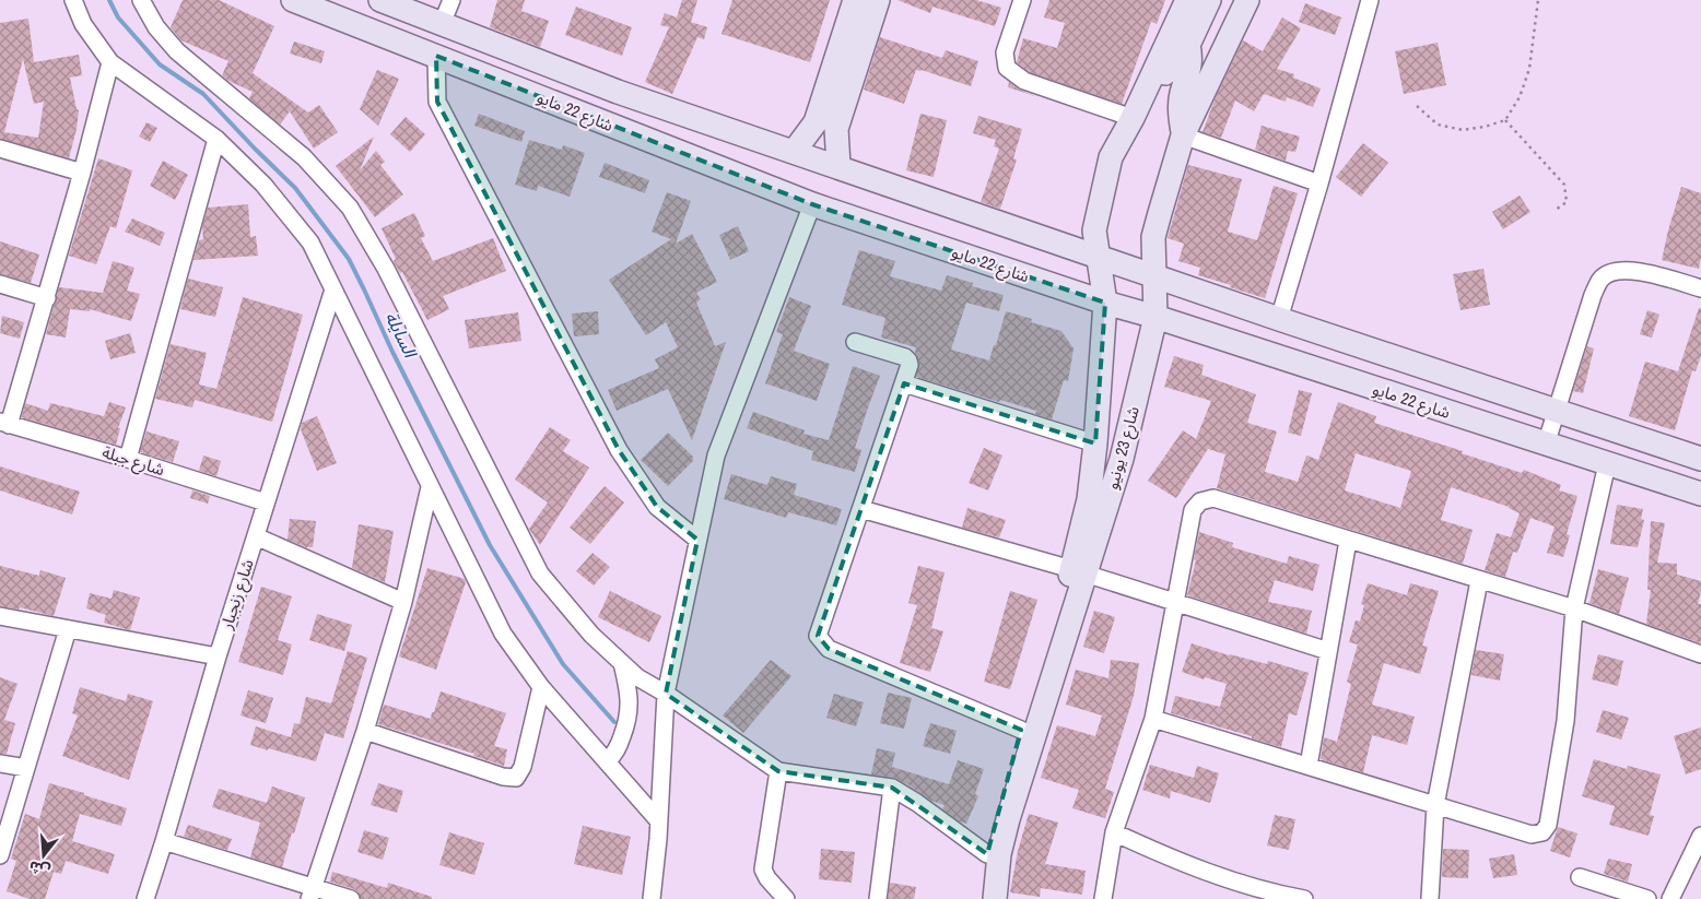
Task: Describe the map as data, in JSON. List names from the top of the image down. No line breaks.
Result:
{"streets":{"main road":["شارع 22 مايو","شارع 23 يونيو"],"street":["شارع جبلة","شارع زنجبار"]},"crossings":[["شارع 22 مايو","شارع 23 يونيو"],["شارع جبلة","شارع زنجبار"]],"water":["السايلة"],"north":"bottom"}
